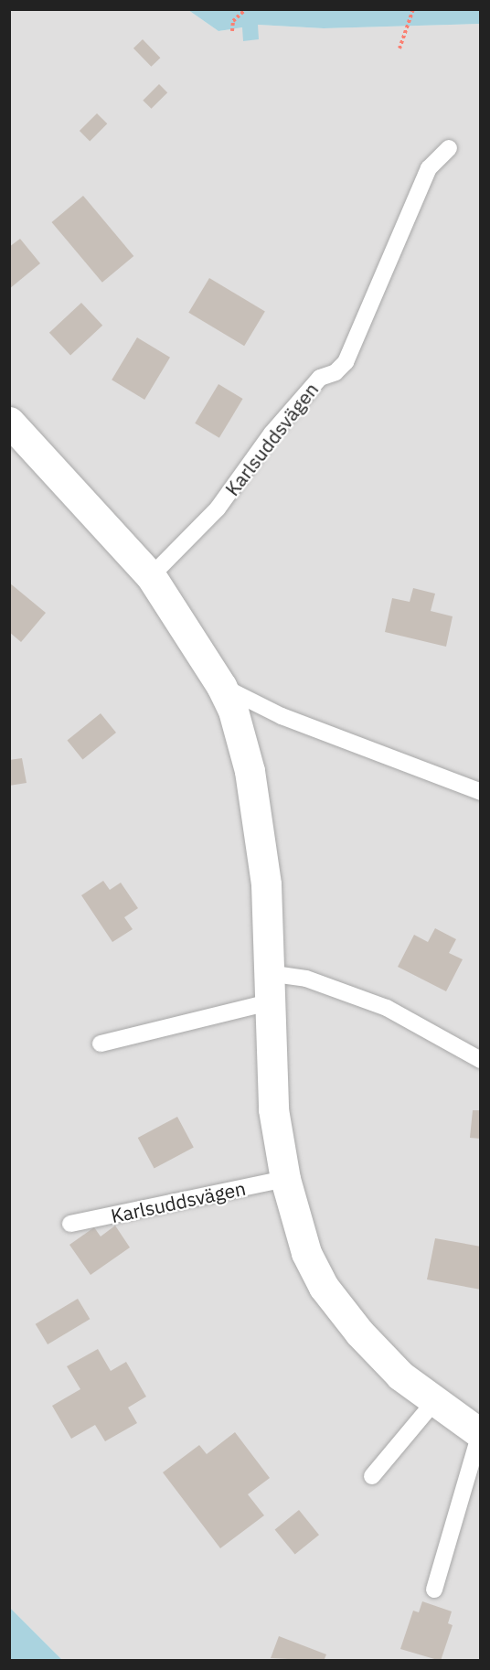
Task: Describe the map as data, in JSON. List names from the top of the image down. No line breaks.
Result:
{"streets":{"lane":["Karlsuddsvägen"]}}
